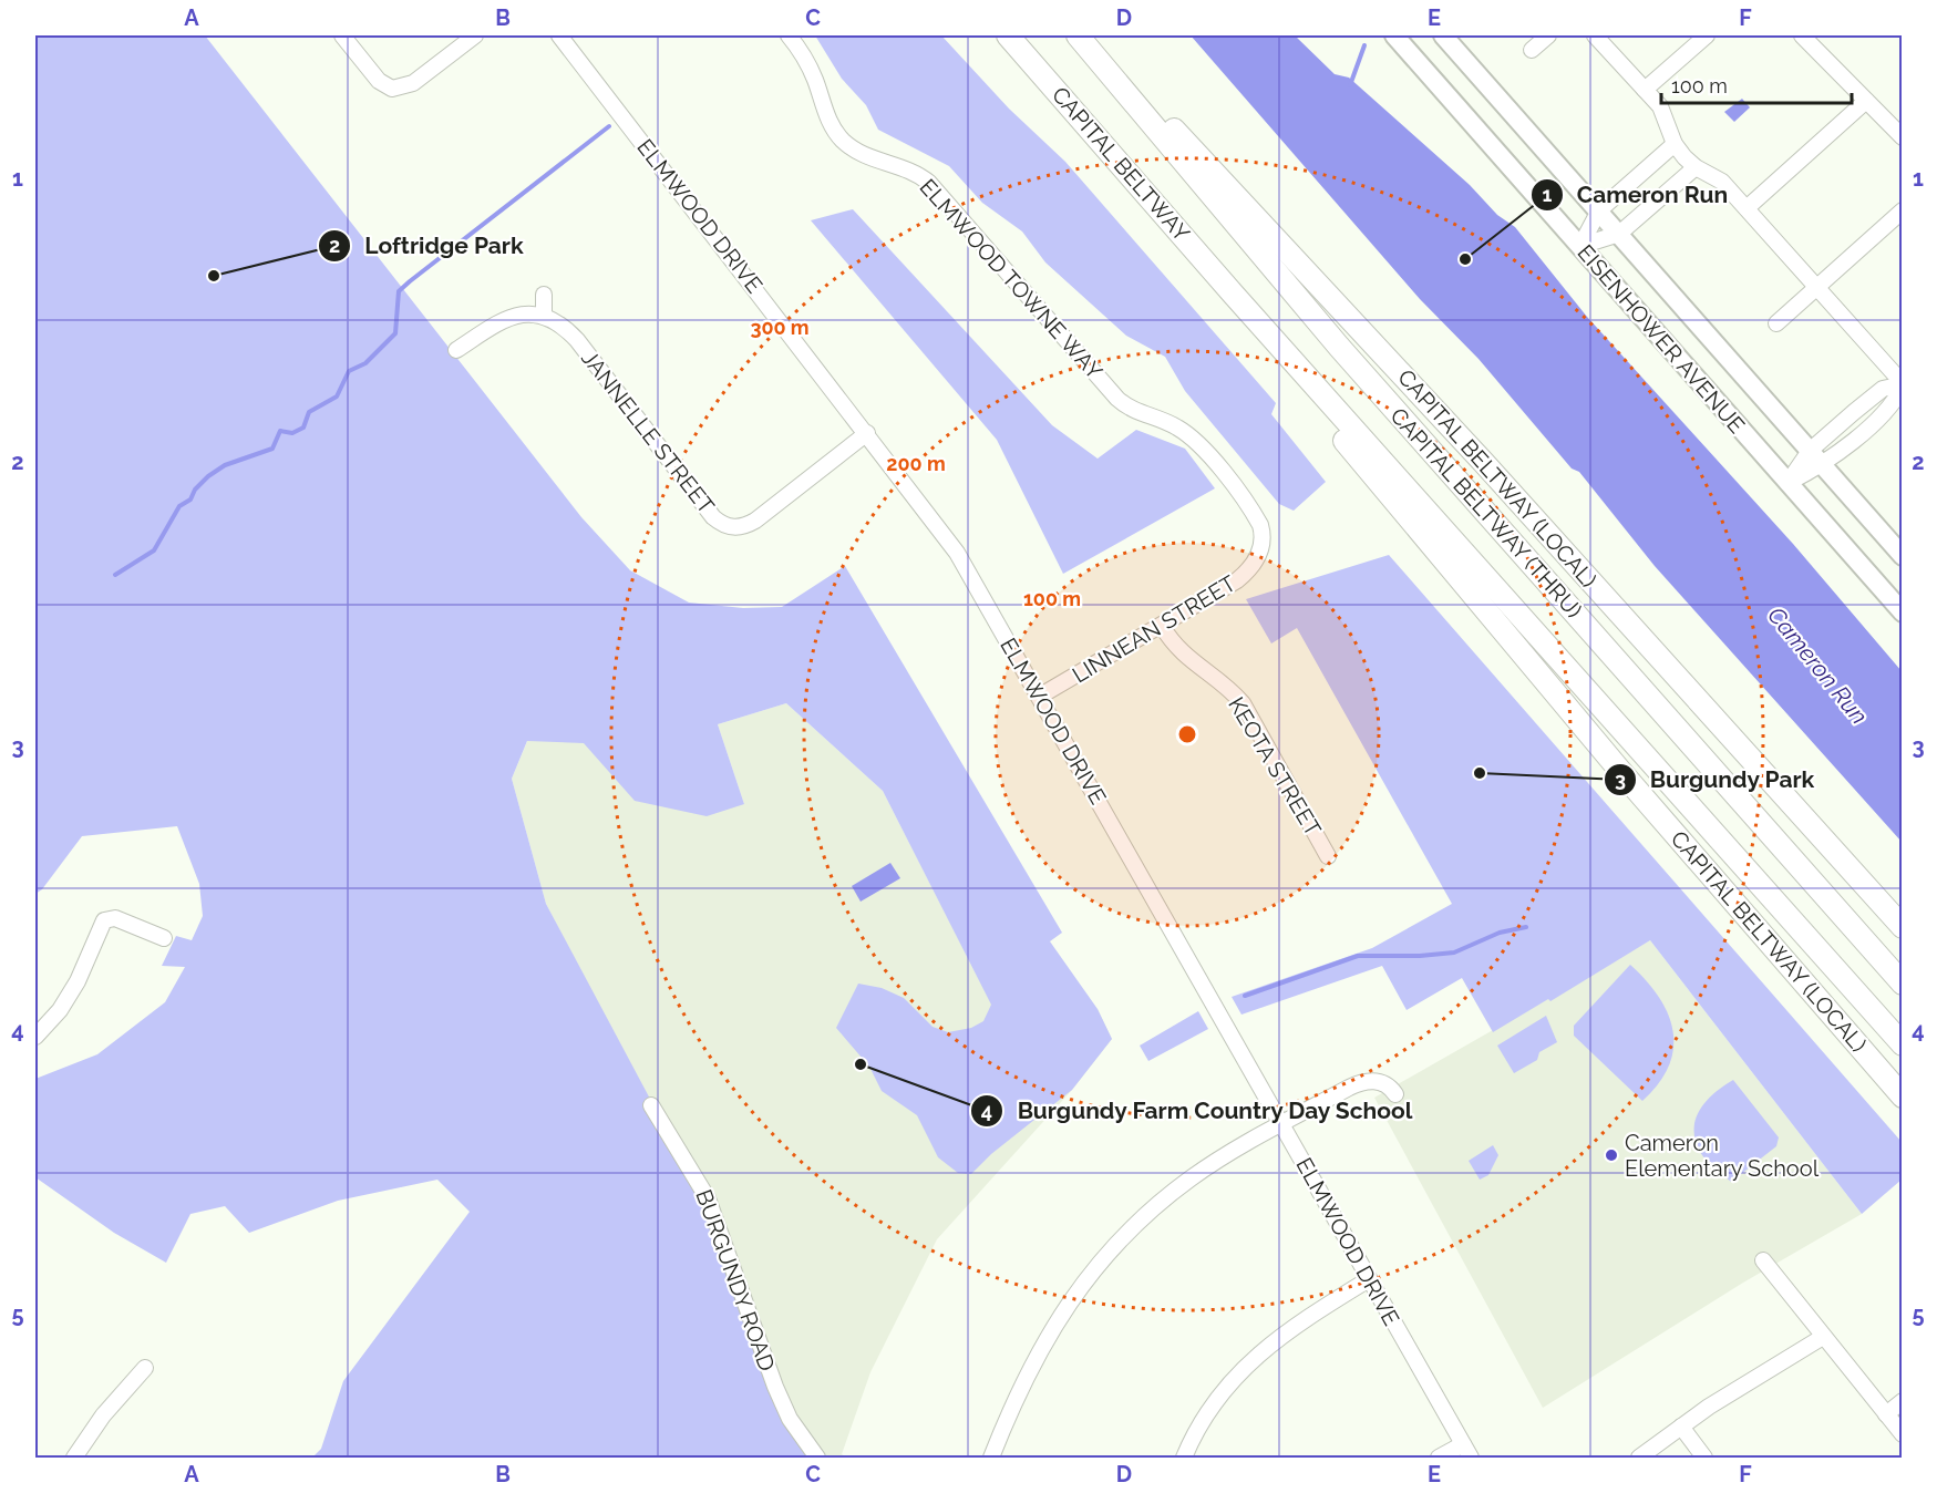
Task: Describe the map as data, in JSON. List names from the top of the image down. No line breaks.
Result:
{"streets":{"highway":["CAPITAL BELTWAY","CAPITAL BELTWAY (LOCAL)","CAPITAL BELTWAY (THRU)"],"main road":["EISENHOWER AVENUE"],"street":["ELMWOOD DRIVE","ELMWOOD TOWNE WAY","JANNELLE STREET","LINNEAN STREET","KEOTA STREET","BURGUNDY ROAD"]},"crossings":[["CAPITAL BELTWAY","CAPITAL BELTWAY (LOCAL)"],["CAPITAL BELTWAY","CAPITAL BELTWAY (THRU)"],["ELMWOOD DRIVE","JANNELLE STREET"],["ELMWOOD DRIVE","LINNEAN STREET"],["ELMWOOD TOWNE WAY","LINNEAN STREET"],["CAPITAL BELTWAY (LOCAL)","CAPITAL BELTWAY (THRU)"],["LINNEAN STREET","KEOTA STREET"]],"water":["Cameron Run"],"places":["Cameron Run","Loftridge Park","Burgundy Park","Burgundy Farm Country Day School","Cameron Elementary School"],"scale_bar":"100 m","grid":{"columns":["A","B","C","D","E","F"],"rows":["1","2","3","4","5"]},"rings":["300 m","200 m","100 m"]}
